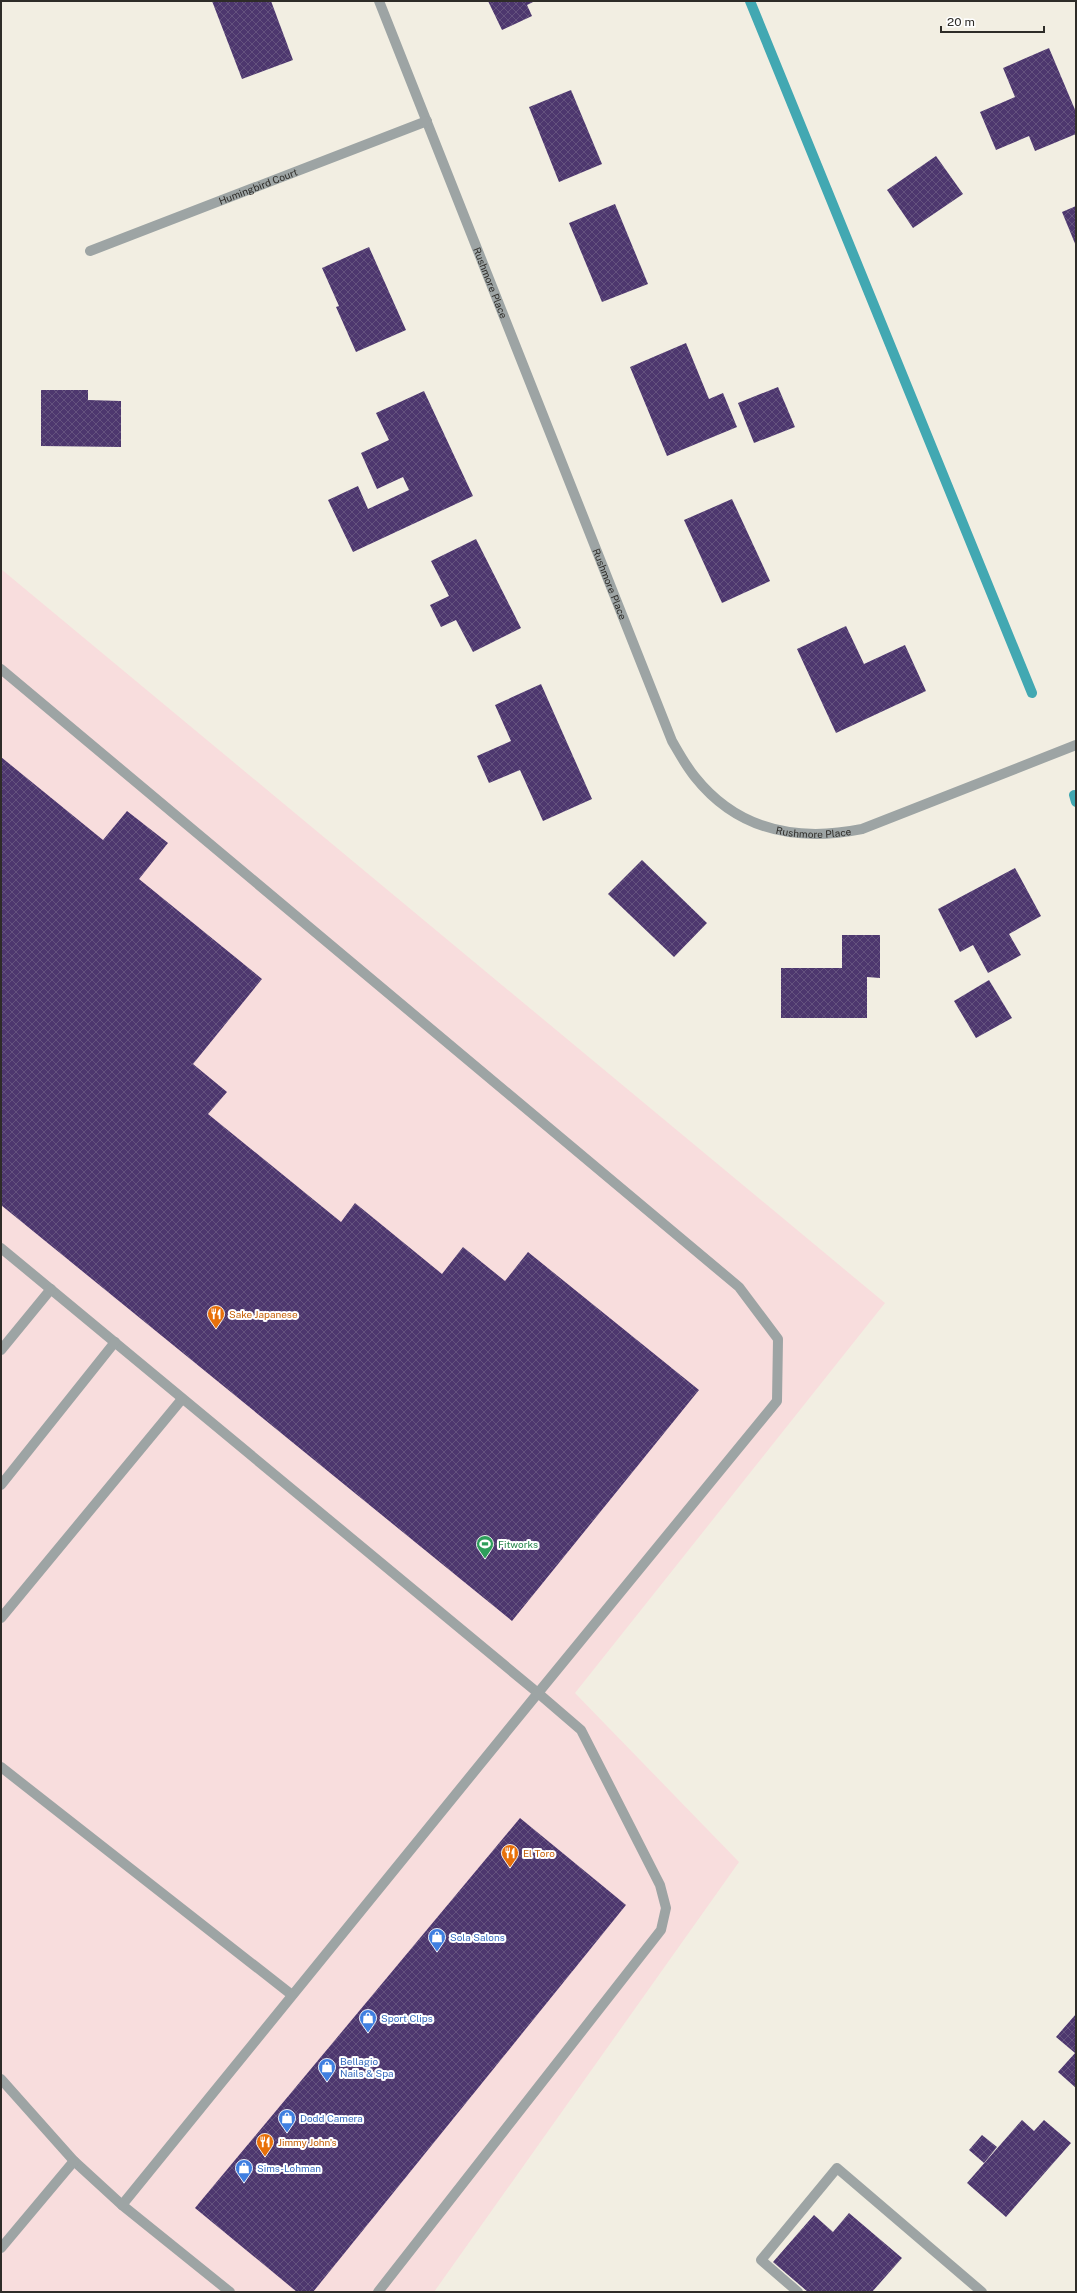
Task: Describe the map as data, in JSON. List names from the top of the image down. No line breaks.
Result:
{"streets":{"street":["Humingbird Court","Rushmore Place"]},"crossings":[["Humingbird Court","Rushmore Place"]],"places":{"restaurant":["Sake Japanese","El Toro","Jimmy John's"],"sports":["Fitworks"],"shop":["Sola Salons","Sport Clips","Bellagio Nails & Spa","Dodd Camera","Sims-Lohman"]},"scale_bar":"20 m"}
